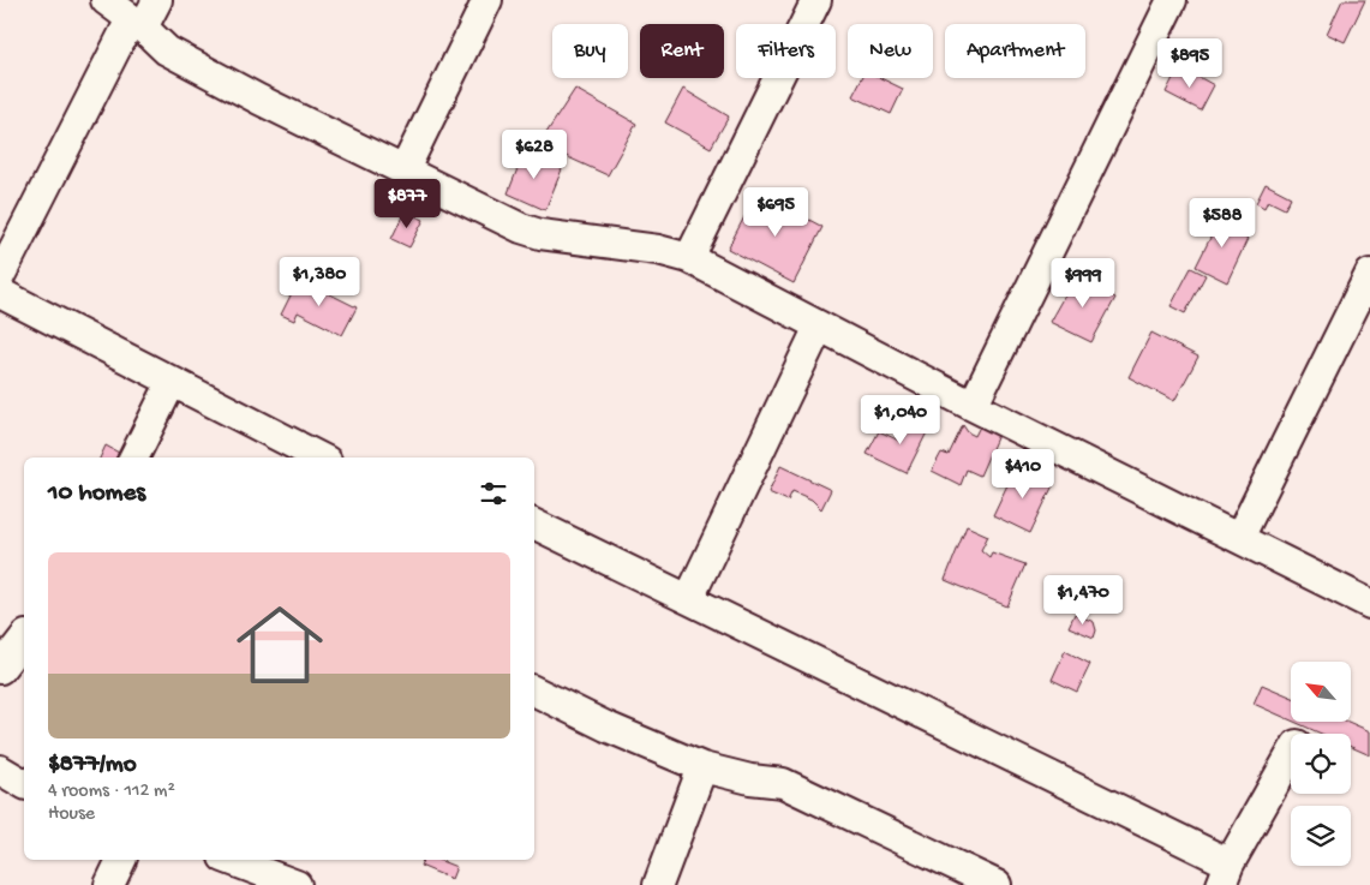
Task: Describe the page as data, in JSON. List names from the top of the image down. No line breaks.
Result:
{"north":"top left","page":{"chip":["Buy","Rent","Filters","New","Apartment"],"price":["$895","$628","$877","$695","$588","$1,380","$999","$1,040","$410","$1,470"],"heading":"10 homes","list":[{"name":"$877/mo","note":"4 rooms · 112 m² · House"}]}}
